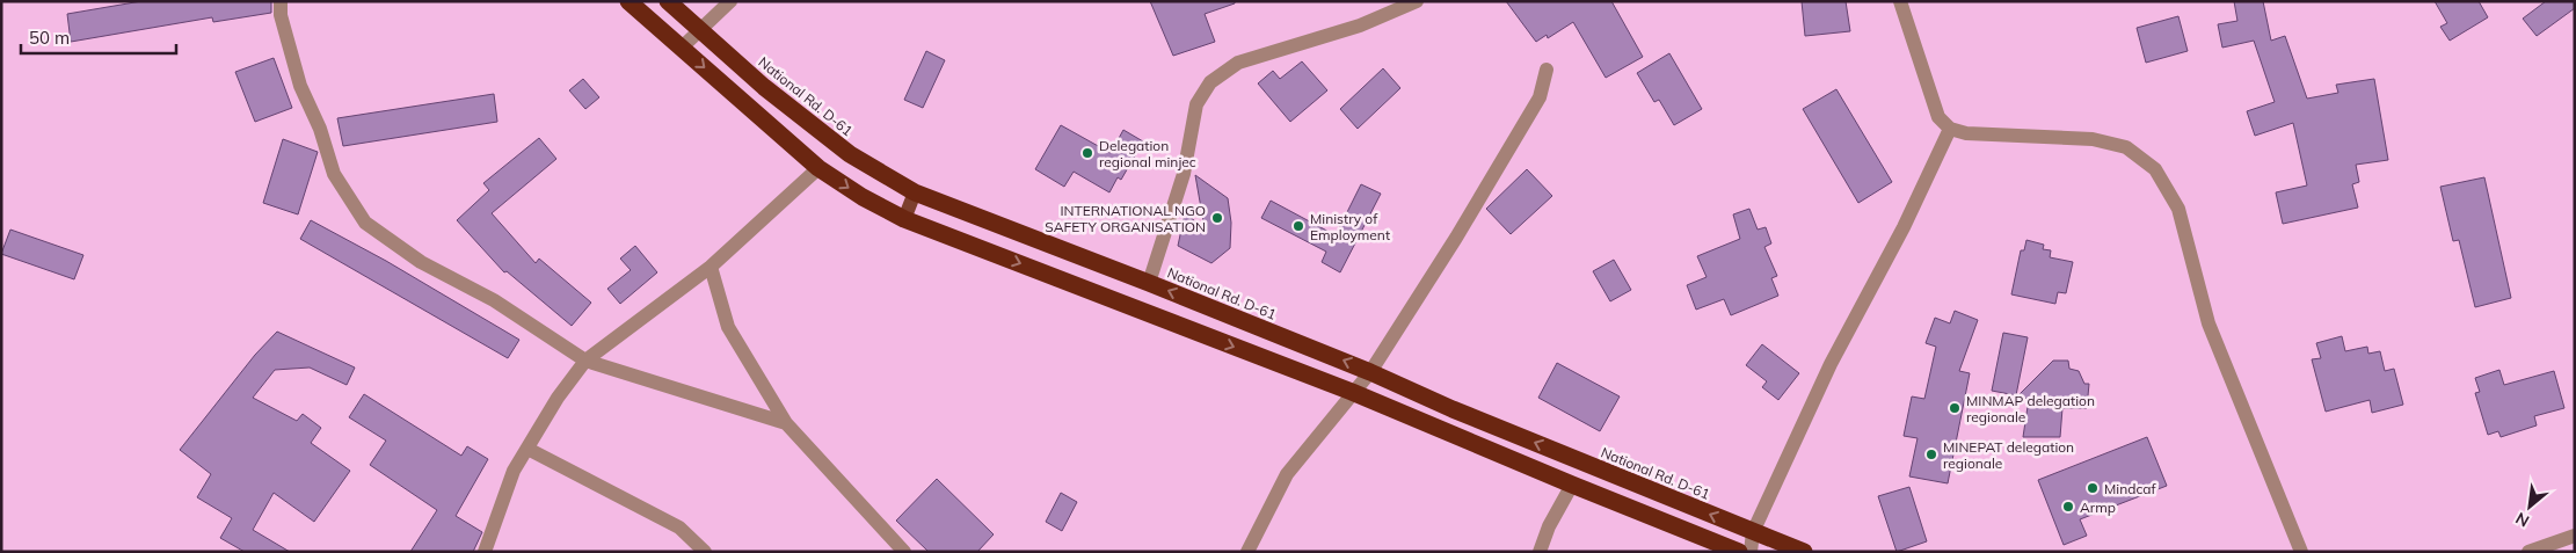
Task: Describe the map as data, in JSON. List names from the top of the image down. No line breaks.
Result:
{"streets":{"highway":["National Rd. D-61"]},"places":["Delegation regional minjec","INTERNATIONAL NGO SAFETY ORGANISATION","Ministry of Employment","MINMAP delegation regionale","MINEPAT delegation regionale","Mindcaf","Armp"],"scale_bar":"50 m","north":"bottom left"}
